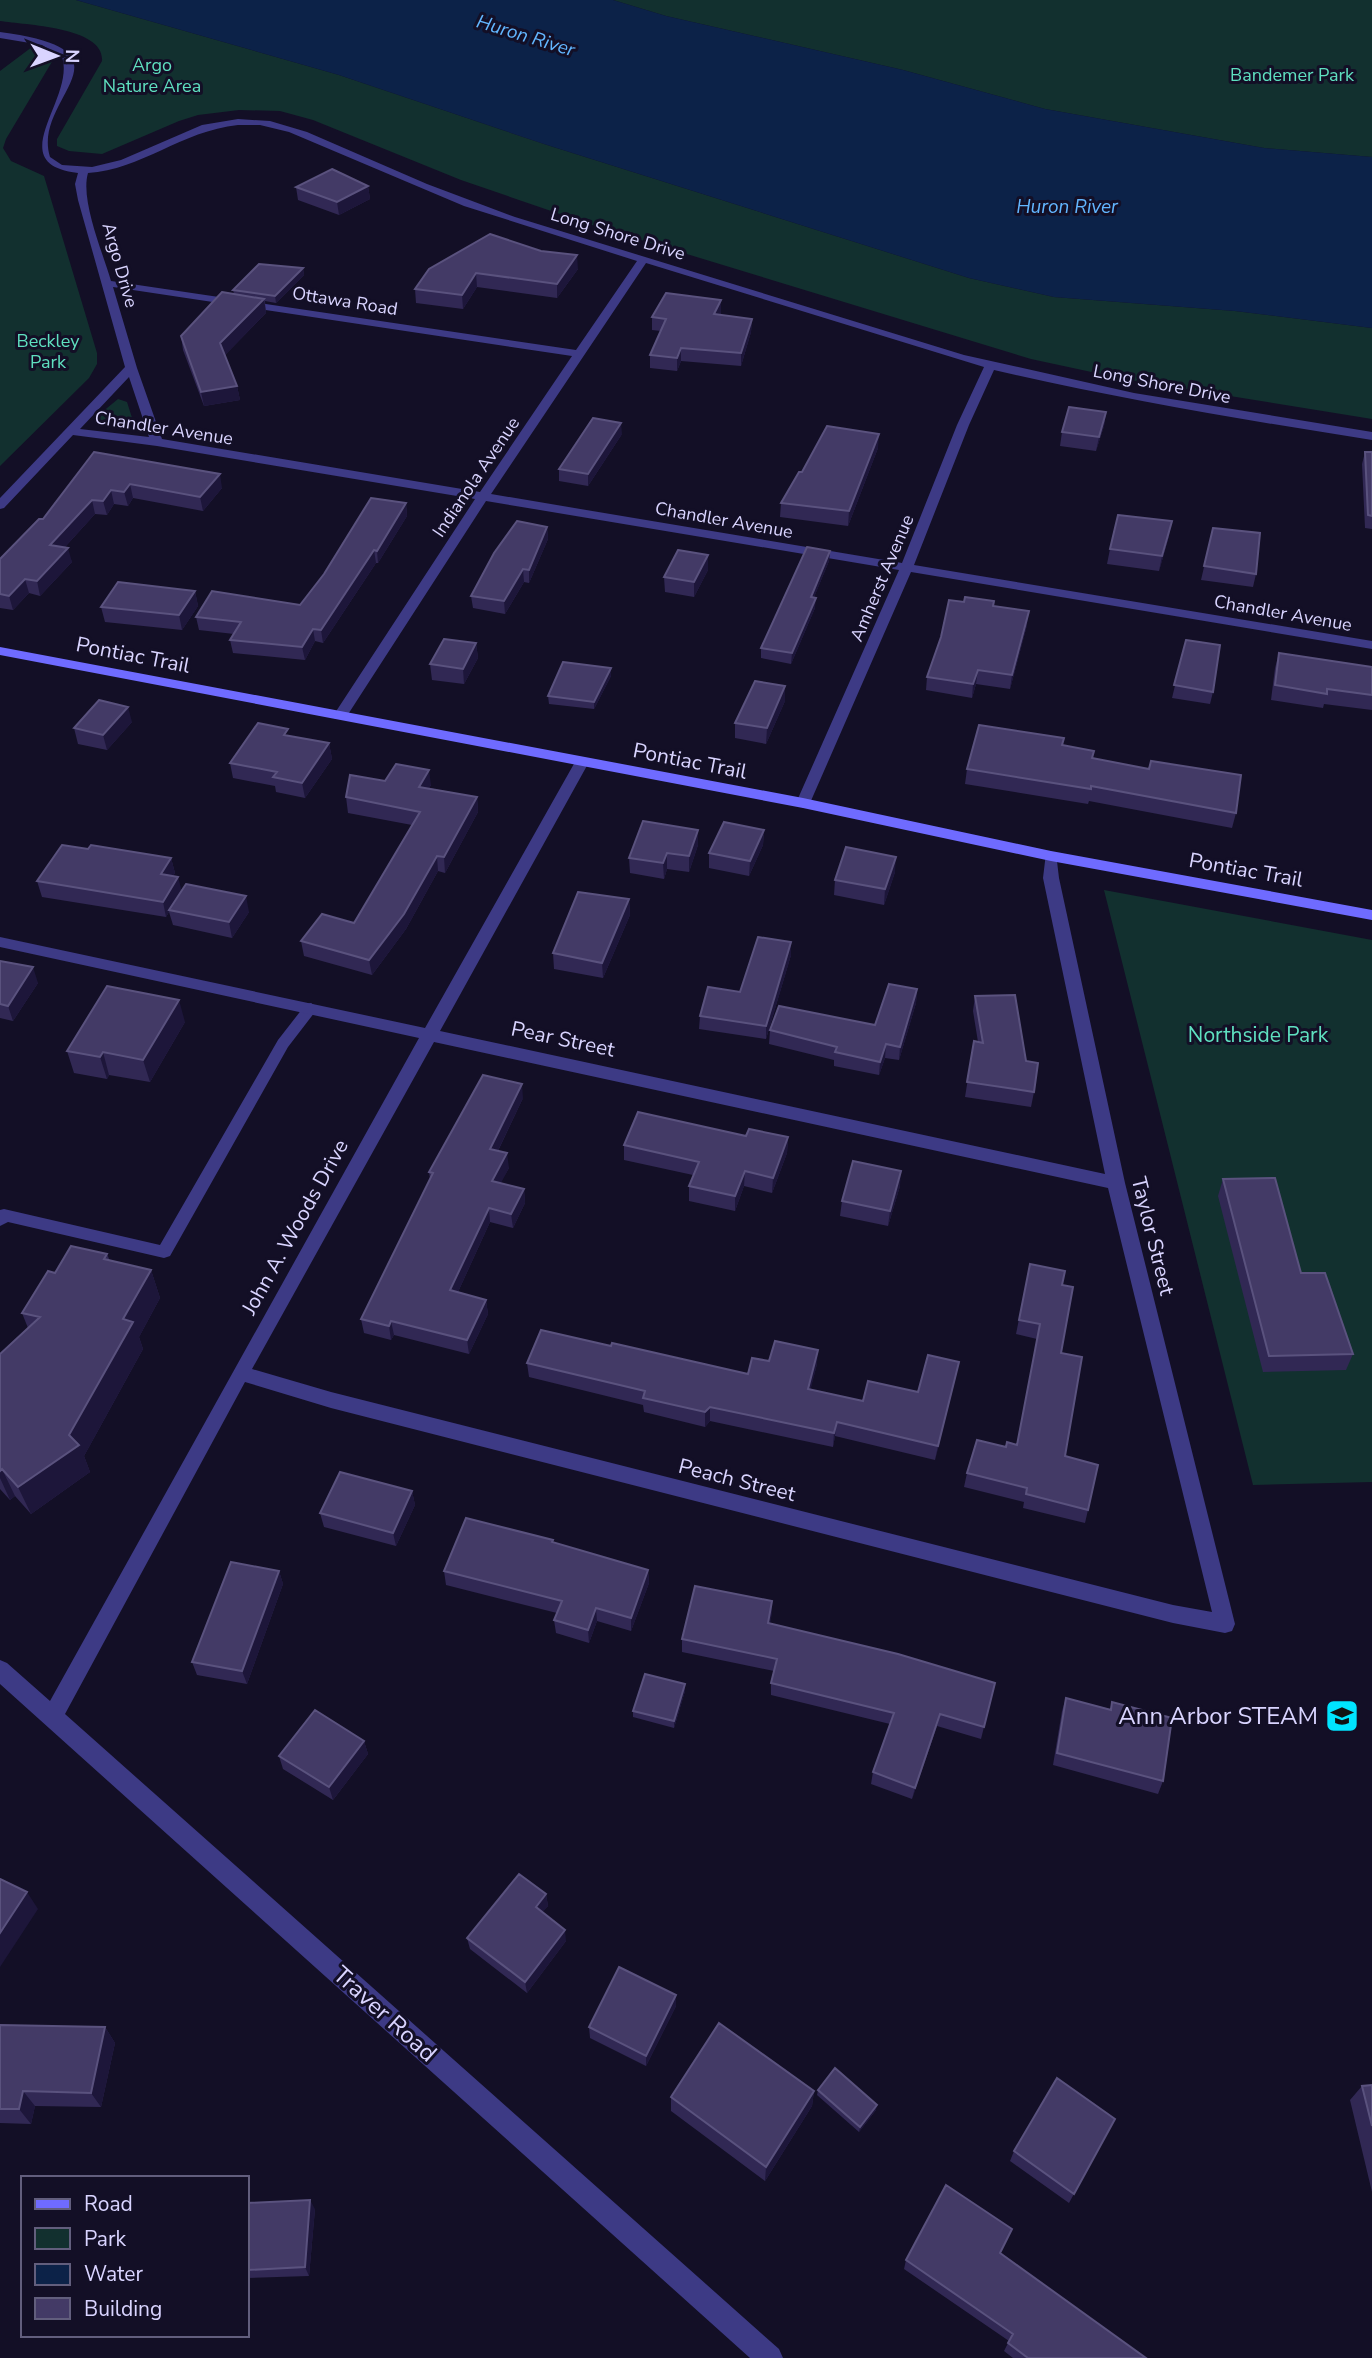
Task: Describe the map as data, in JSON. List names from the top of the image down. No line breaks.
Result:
{"streets":{"main road":["Pontiac Trail"],"street":["Long Shore Drive","Argo Drive","Ottawa Road","Chandler Avenue","Indianola Avenue","Amherst Avenue","Pear Street","John A. Woods Drive","Taylor Street","Peach Street","Traver Road"]},"crossings":[["Long Shore Drive","Argo Drive"],["Long Shore Drive","Indianola Avenue"],["Long Shore Drive","Amherst Avenue"],["Argo Drive","Ottawa Road"],["Argo Drive","Chandler Avenue"],["Ottawa Road","Indianola Avenue"],["Chandler Avenue","Indianola Avenue"],["Chandler Avenue","Amherst Avenue"],["Indianola Avenue","Pontiac Trail"],["Amherst Avenue","Pontiac Trail"],["Pontiac Trail","John A. Woods Drive"],["Pontiac Trail","Taylor Street"],["Pear Street","John A. Woods Drive"],["Pear Street","Taylor Street"],["John A. Woods Drive","Peach Street"],["John A. Woods Drive","Traver Road"],["Taylor Street","Peach Street"]],"water":["Huron River"],"parks":["Argo Nature Area","Bandemer Park","Beckley Park","Northside Park"],"places":{"school or university":["Ann Arbor STEAM"]},"legend":["Road","Park","Water","Building"],"north":"right"}
